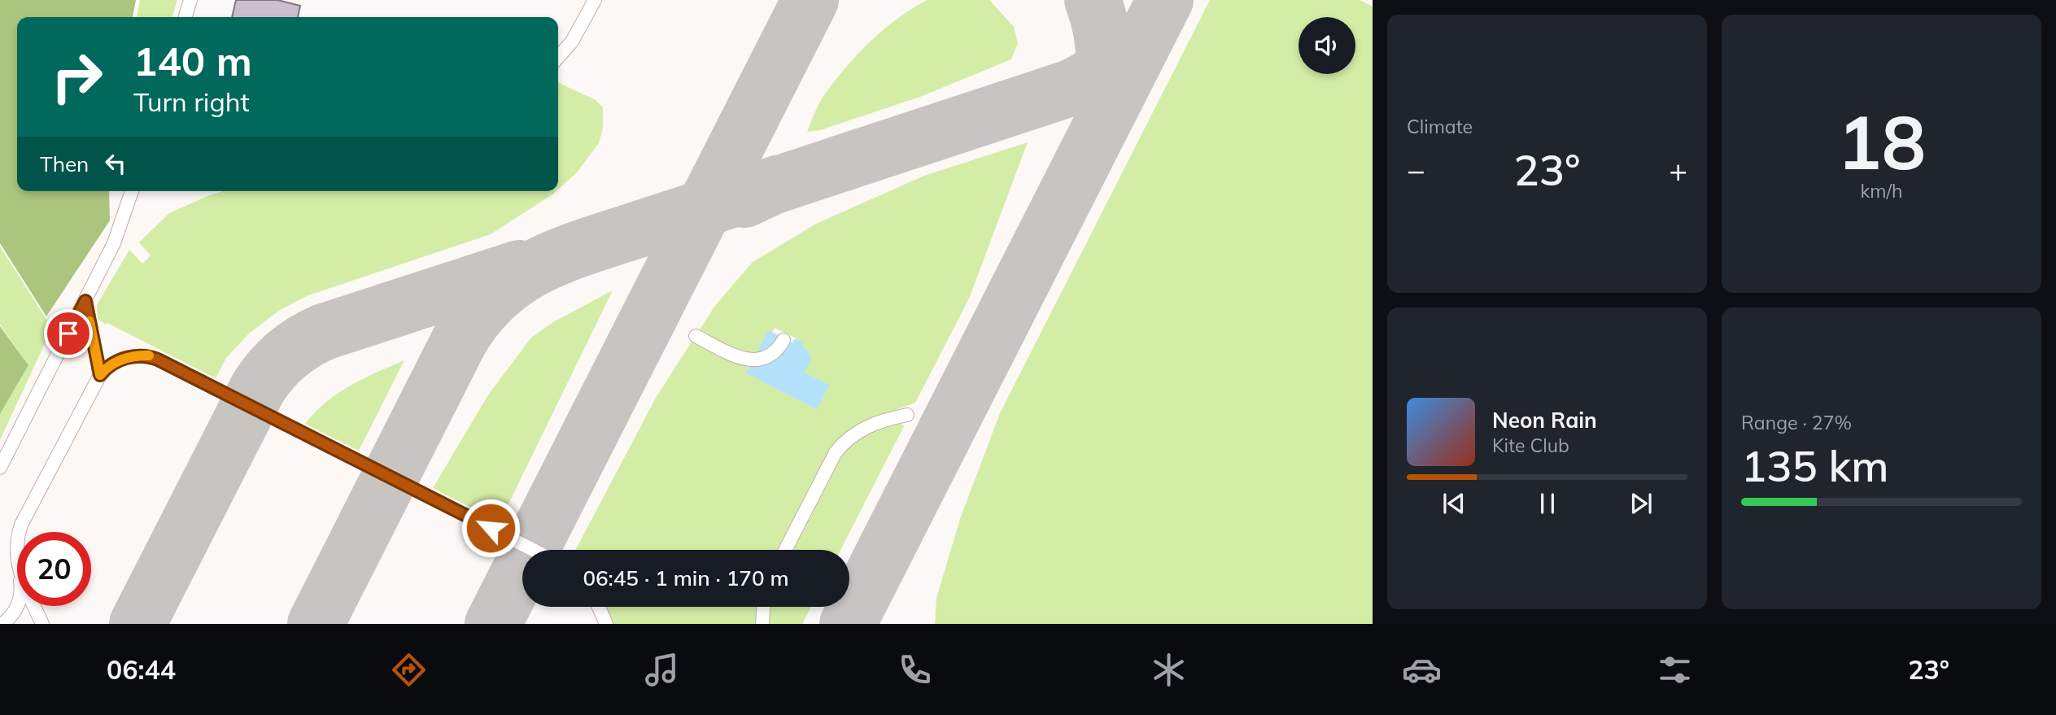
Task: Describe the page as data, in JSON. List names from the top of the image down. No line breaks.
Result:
{"page":{"tile":["Climate",["18","km/h"],["Range · 27%","135 km"]],"turn":["140 m","Turn right"],"then":"Then","heat":["−","23°","+"],"song":["Neon Rain","Kite Club"],"limit":"20","trip":"06:45 · 1 min · 170 m","tabs":["06:44","23°"]}}
